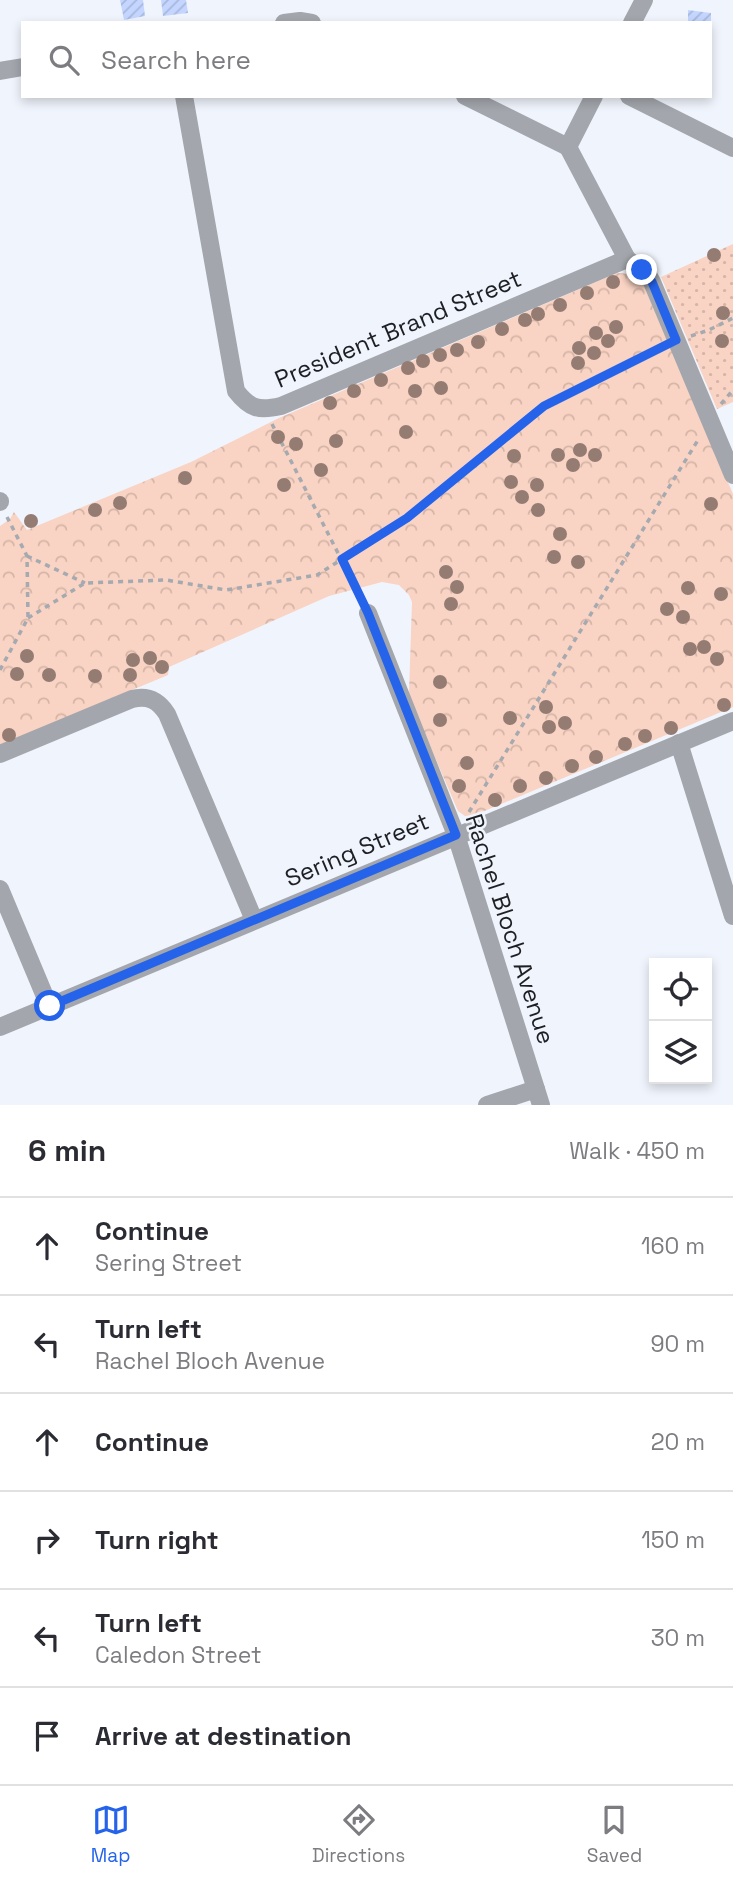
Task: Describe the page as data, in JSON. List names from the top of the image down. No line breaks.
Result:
{"streets":{"street":["President Brand Street","Sering Street","Rachel Bloch Avenue"]},"crossings":[["Sering Street","Rachel Bloch Avenue"]],"page":{"search":"Search here","heading":["6 min","Walk · 450 m"],"list":[["Continue","Sering Street","160 m"],["Turn left","Rachel Bloch Avenue","90 m"],["Continue","20 m"],["Turn right","150 m"],["Turn left","Caledon Street","30 m"],"Arrive at destination"],"nav":["Map","Directions","Saved"]}}
